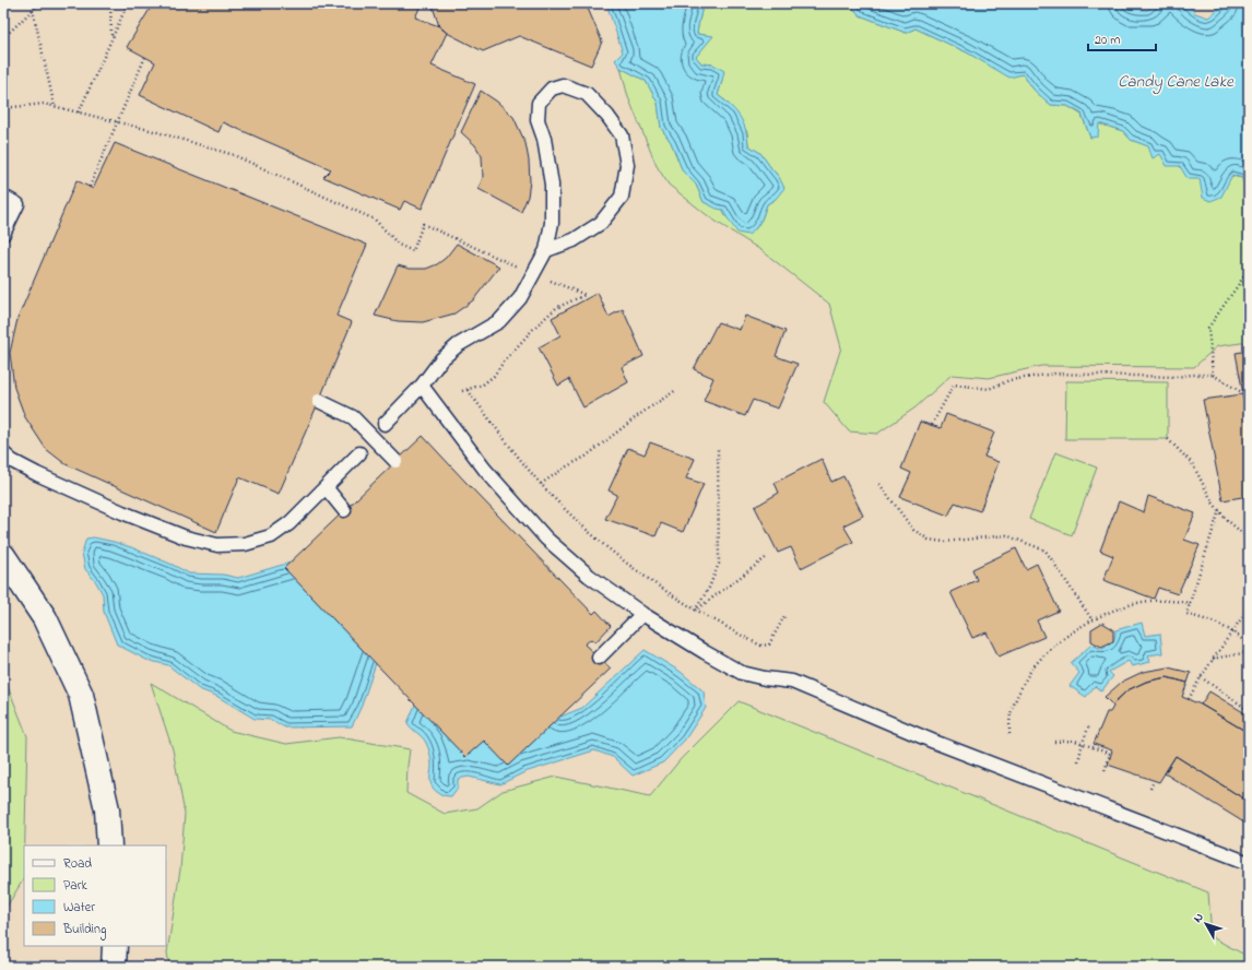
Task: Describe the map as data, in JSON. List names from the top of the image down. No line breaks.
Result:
{"water":["Candy Cane Lake"],"legend":["Road","Park","Water","Building"],"scale_bar":"20 m","north":"top left"}
